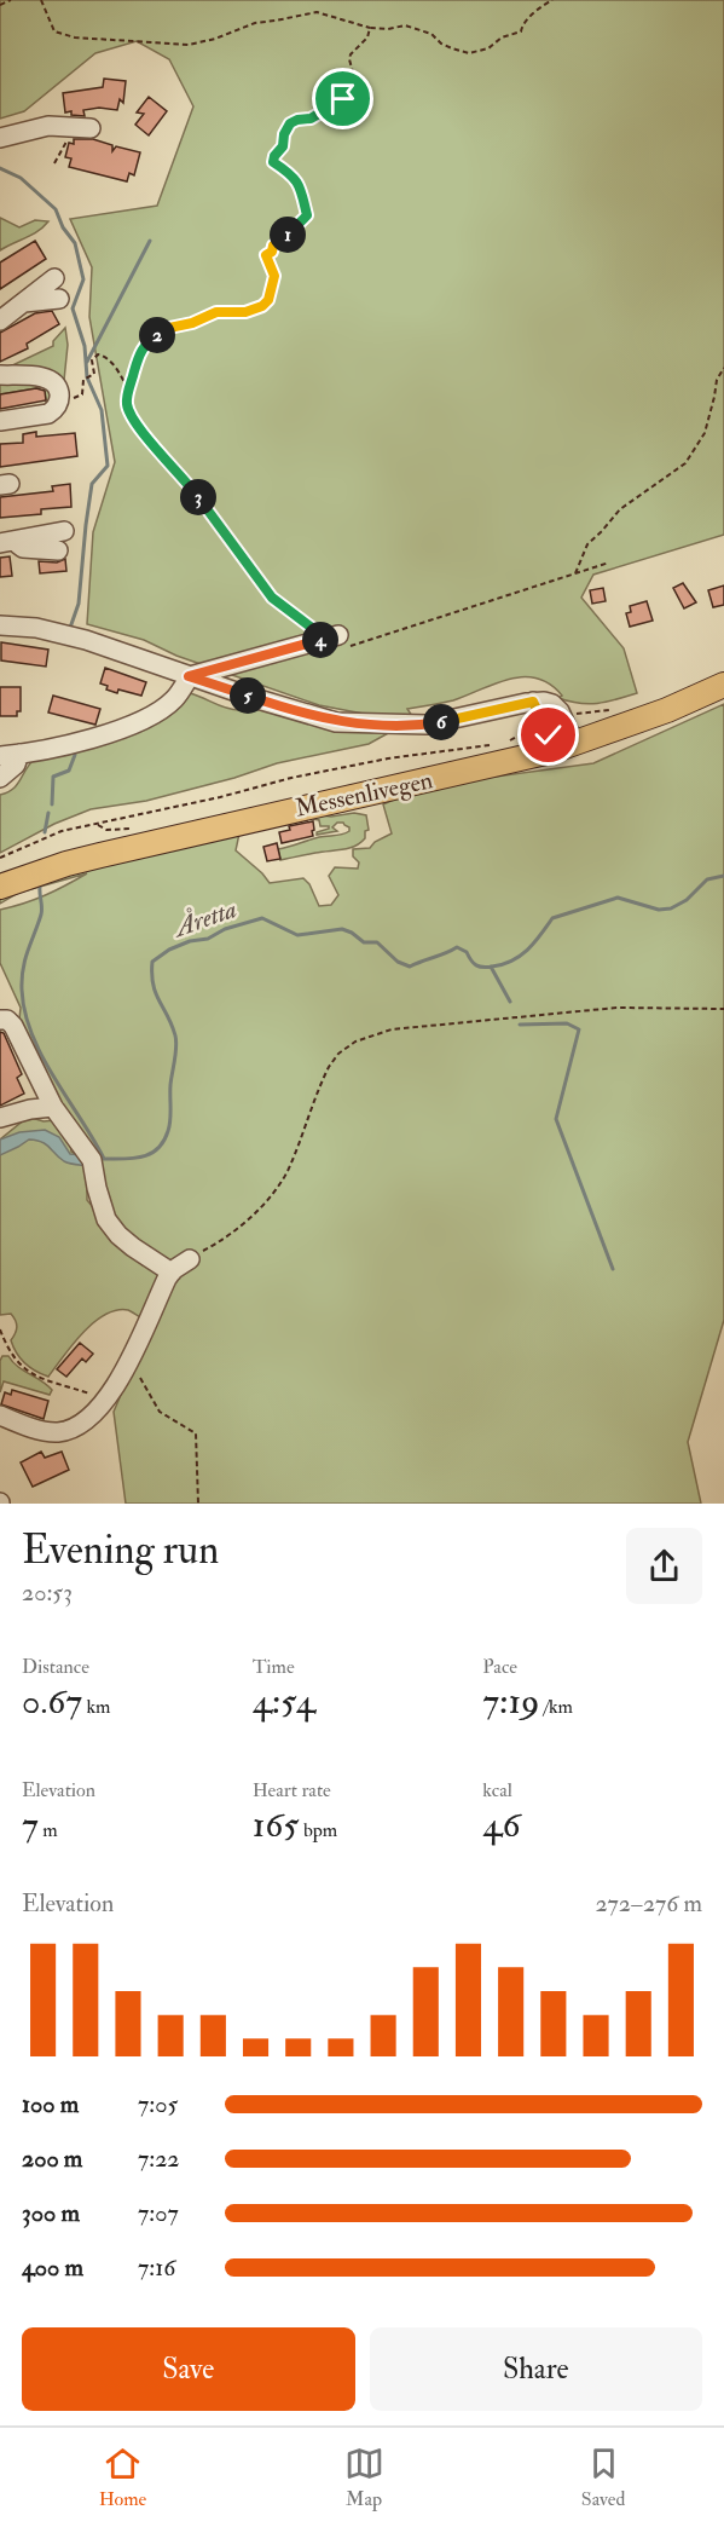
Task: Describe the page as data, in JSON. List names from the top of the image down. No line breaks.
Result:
{"streets":{"main road":["Messenlivegen"]},"water":["Åretta"],"page":{"pins":["1","2","3","4","5","6"],"heading":["Evening run","20:53"],"stats":[["Distance","0.67 km"],["Time","4:54"],["Pace","7:19 /km"],["Elevation","7 m"],["Heart rate","165 bpm"],["kcal","46"]],"chart":["Elevation","272–276 m"],"list":[{"name":"100 m","note":"7:05"},{"name":"200 m","note":"7:22"},{"name":"300 m","note":"7:07"},{"name":"400 m","note":"7:16"}],"buttons":["Save","Share"],"tabs":["Home","Map","Saved"]}}
